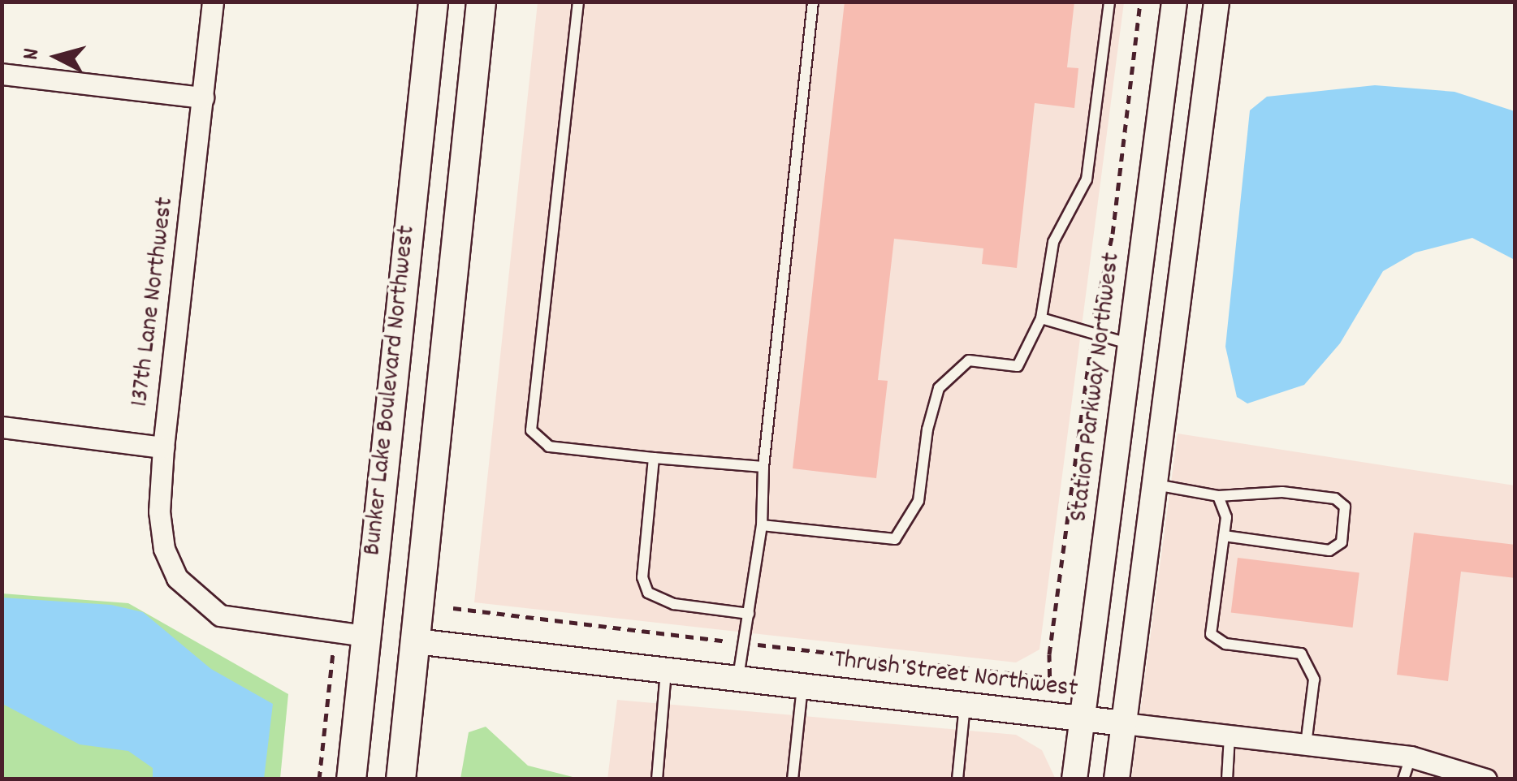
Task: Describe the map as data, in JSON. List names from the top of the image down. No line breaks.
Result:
{"streets":{"main road":["Bunker Lake Boulevard Northwest"],"street":["137th Lane Northwest","Station Parkway Northwest","Thrush Street Northwest"]},"crossings":[["Station Parkway Northwest","Thrush Street Northwest"],["Bunker Lake Boulevard Northwest","Thrush Street Northwest"]],"north":"left"}
